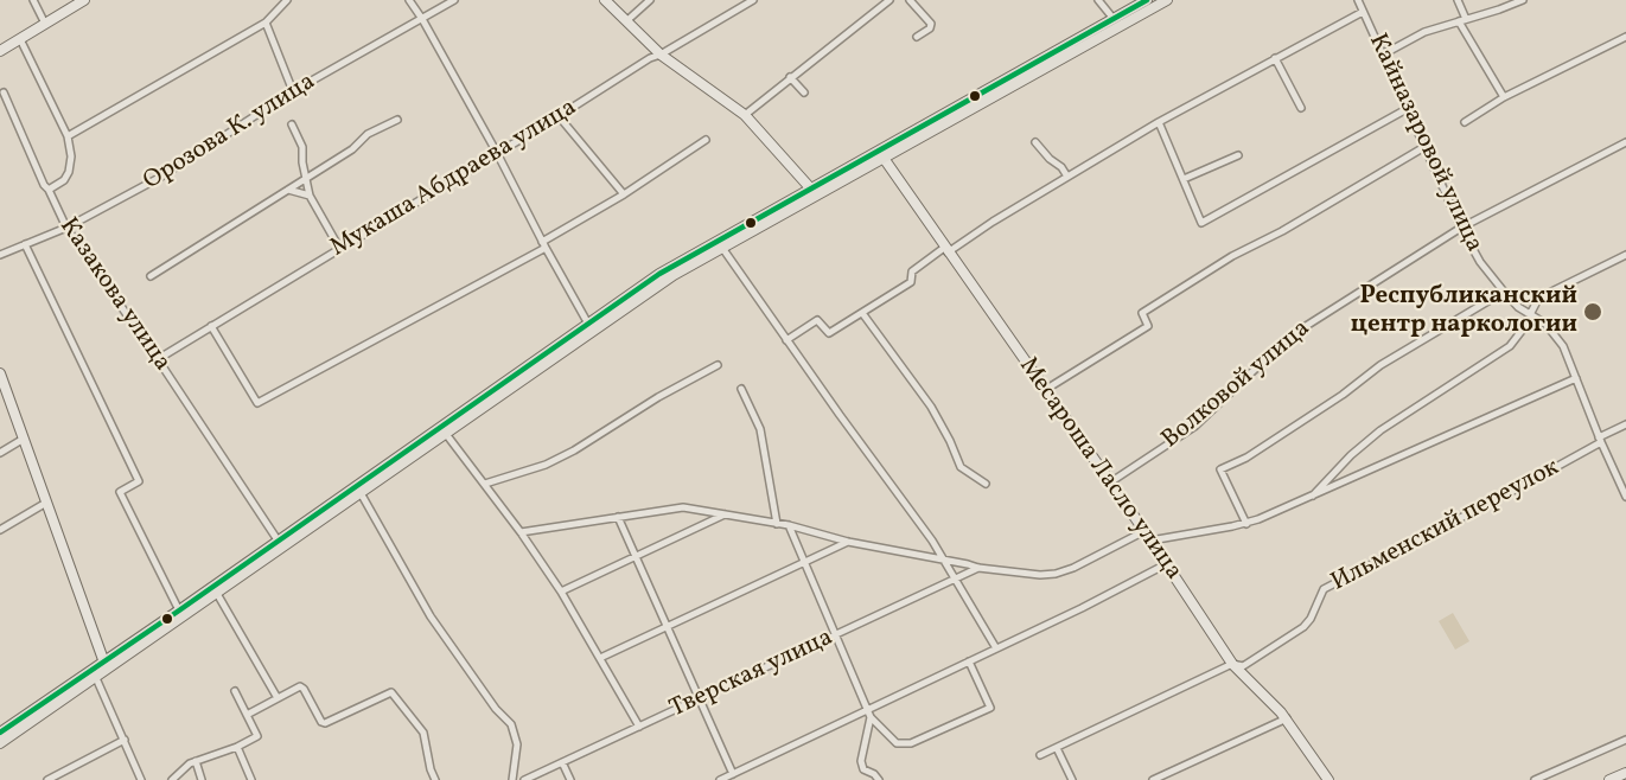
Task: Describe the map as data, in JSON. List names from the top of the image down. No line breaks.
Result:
{"streets":{"street":["Орозова К. улица","Кайназаровой улица","Мукаша Абдраева улица","Казакова улица","Волковой улица","Месароша Ласло улица","Ильменский переулок","Тверская улица"]},"crossings":[["Орозова К. улица","Казакова улица"],["Кайназаровой улица","Волковой улица"],["Кайназаровой улица","Ильменский переулок"],["Мукаша Абдраева улица","Казакова улица"],["Волковой улица","Месароша Ласло улица"],["Месароша Ласло улица","Ильменский переулок"]],"places":["Республиканский центр наркологии"]}
